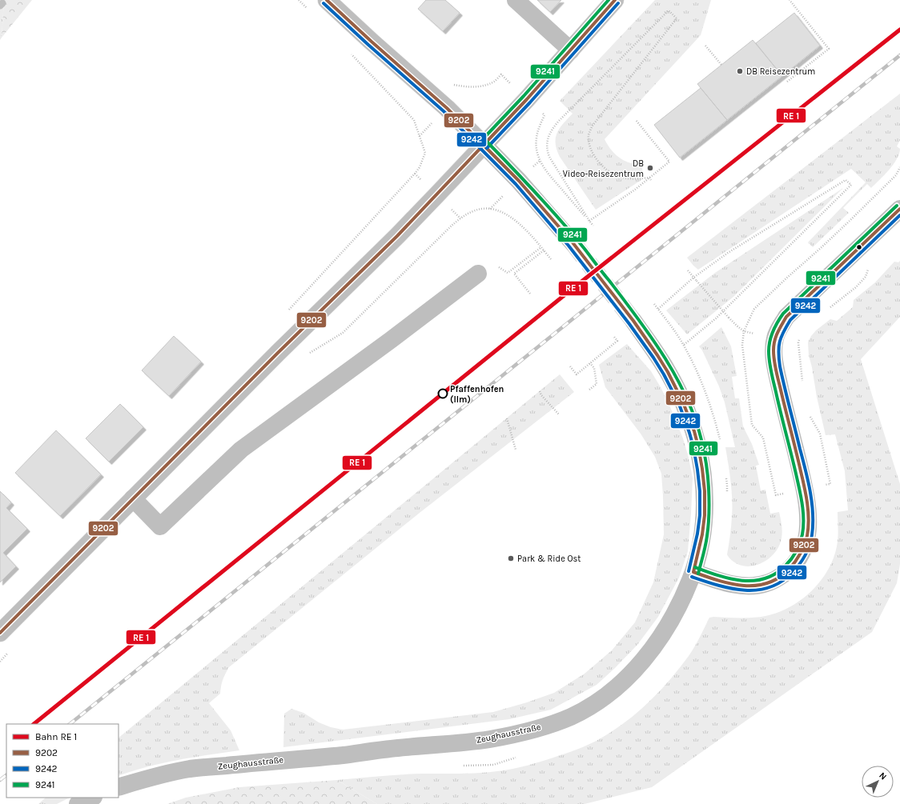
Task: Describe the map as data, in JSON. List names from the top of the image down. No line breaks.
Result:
{"streets":{"main road":["Zeughausstraße"]},"places":["DB Reisezentrum","DB Video-Reisezentrum","Pfaffenhofen (Ilm)","Park & Ride Ost"],"lines":["transit line 9202","transit line 9241","transit line 9242"],"legend":["Bahn RE 1","9202","9242","9241"],"north":"top right"}
